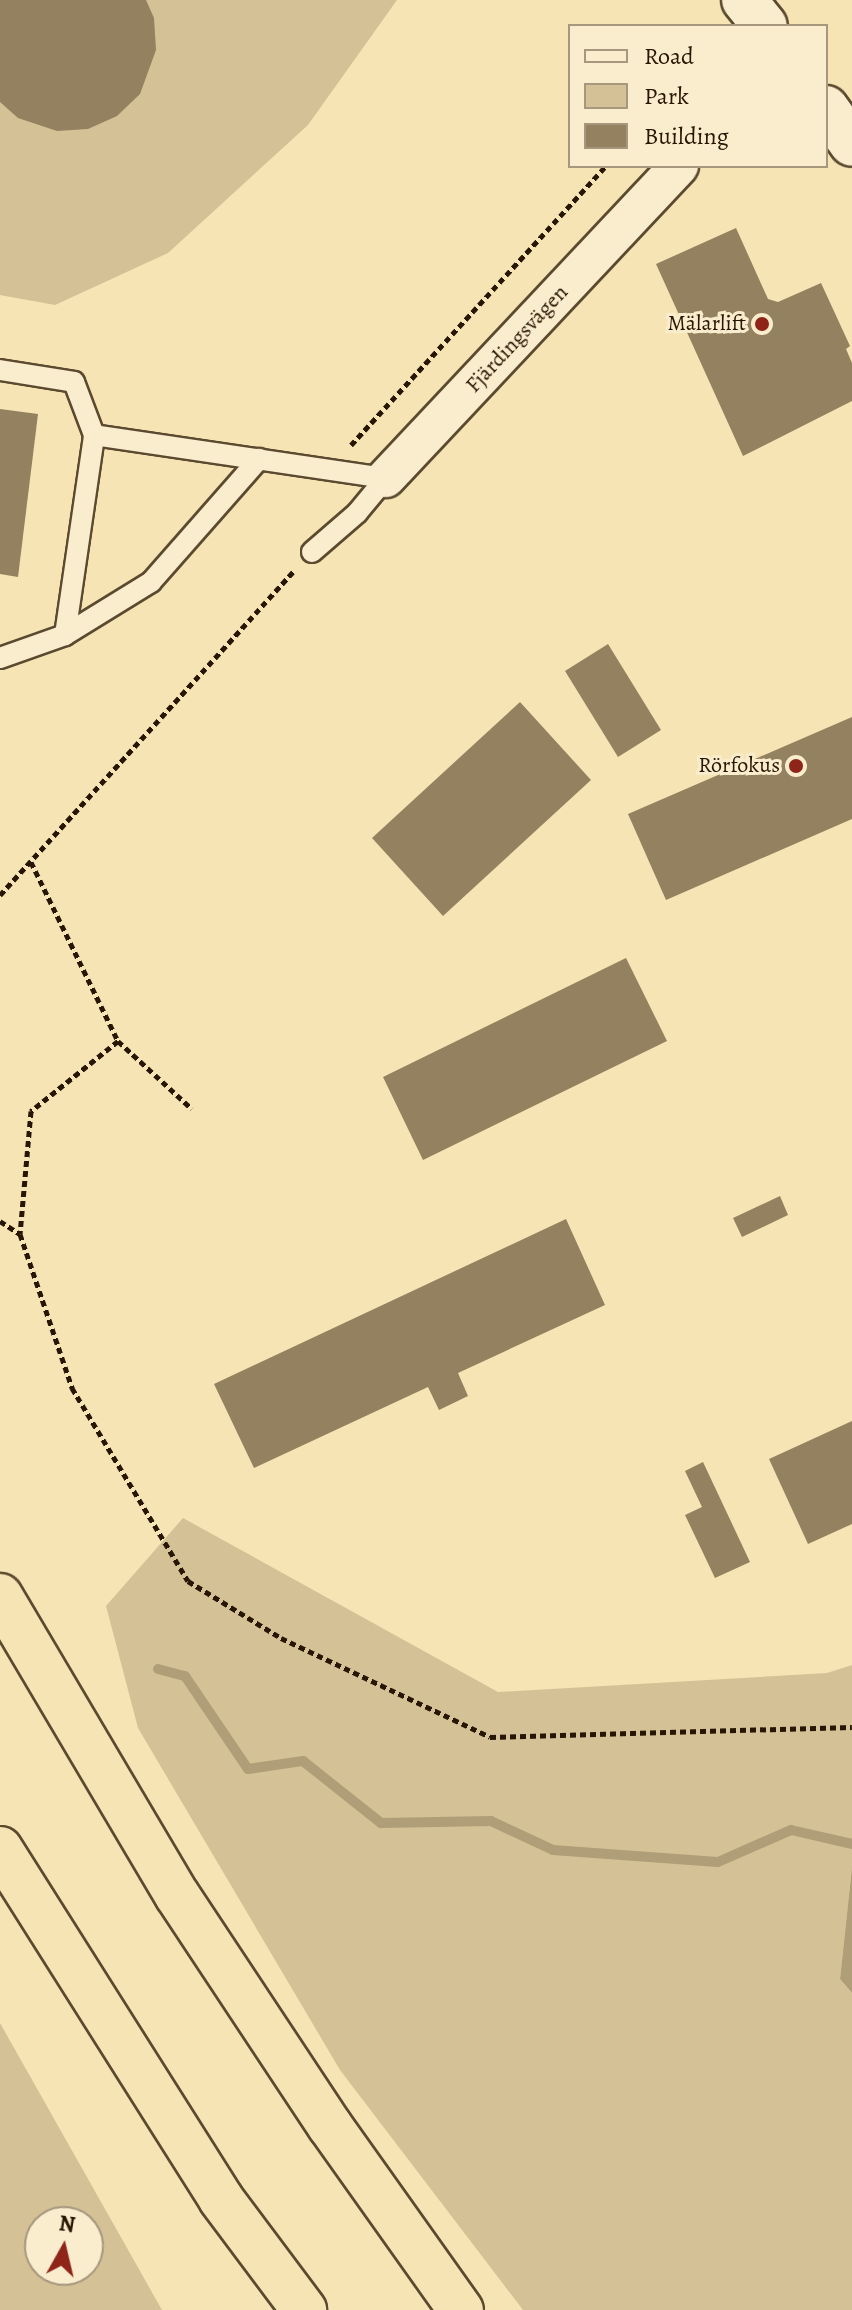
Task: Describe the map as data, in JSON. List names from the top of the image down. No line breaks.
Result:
{"streets":{"street":["Fjärdingsvägen"]},"places":["Mälarlift","Rörfokus"],"legend":["Road","Park","Building"],"north":"top"}
